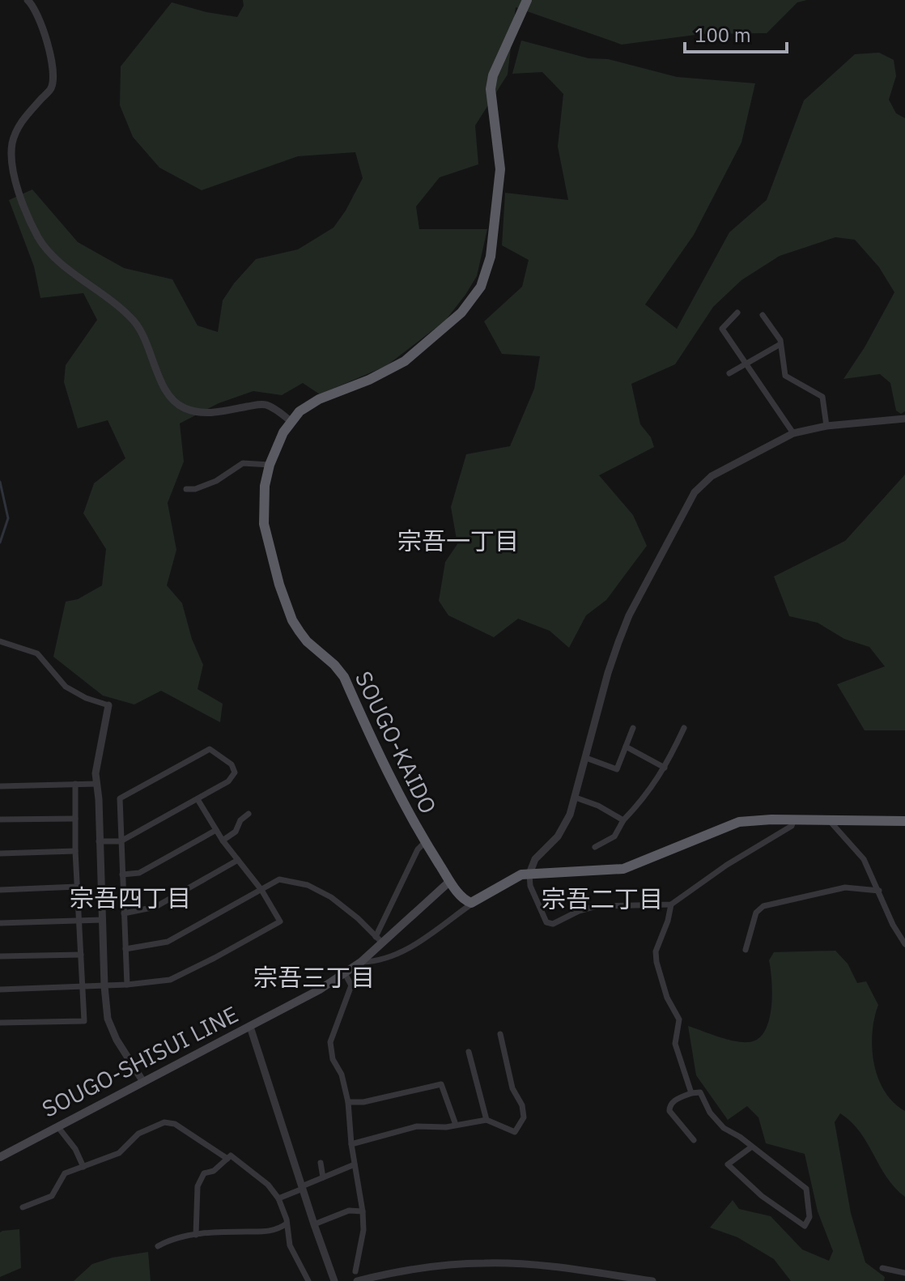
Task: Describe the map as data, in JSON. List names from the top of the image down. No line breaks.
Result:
{"streets":{"highway":["SOUGO-KAIDO"],"main road":["SOUGO-SHISUI LINE"]},"crossings":[["SOUGO-KAIDO","SOUGO-SHISUI LINE"]],"districts":["宗吾一丁目","宗吾四丁目","宗吾二丁目","宗吾三丁目"],"scale_bar":"100 m"}
